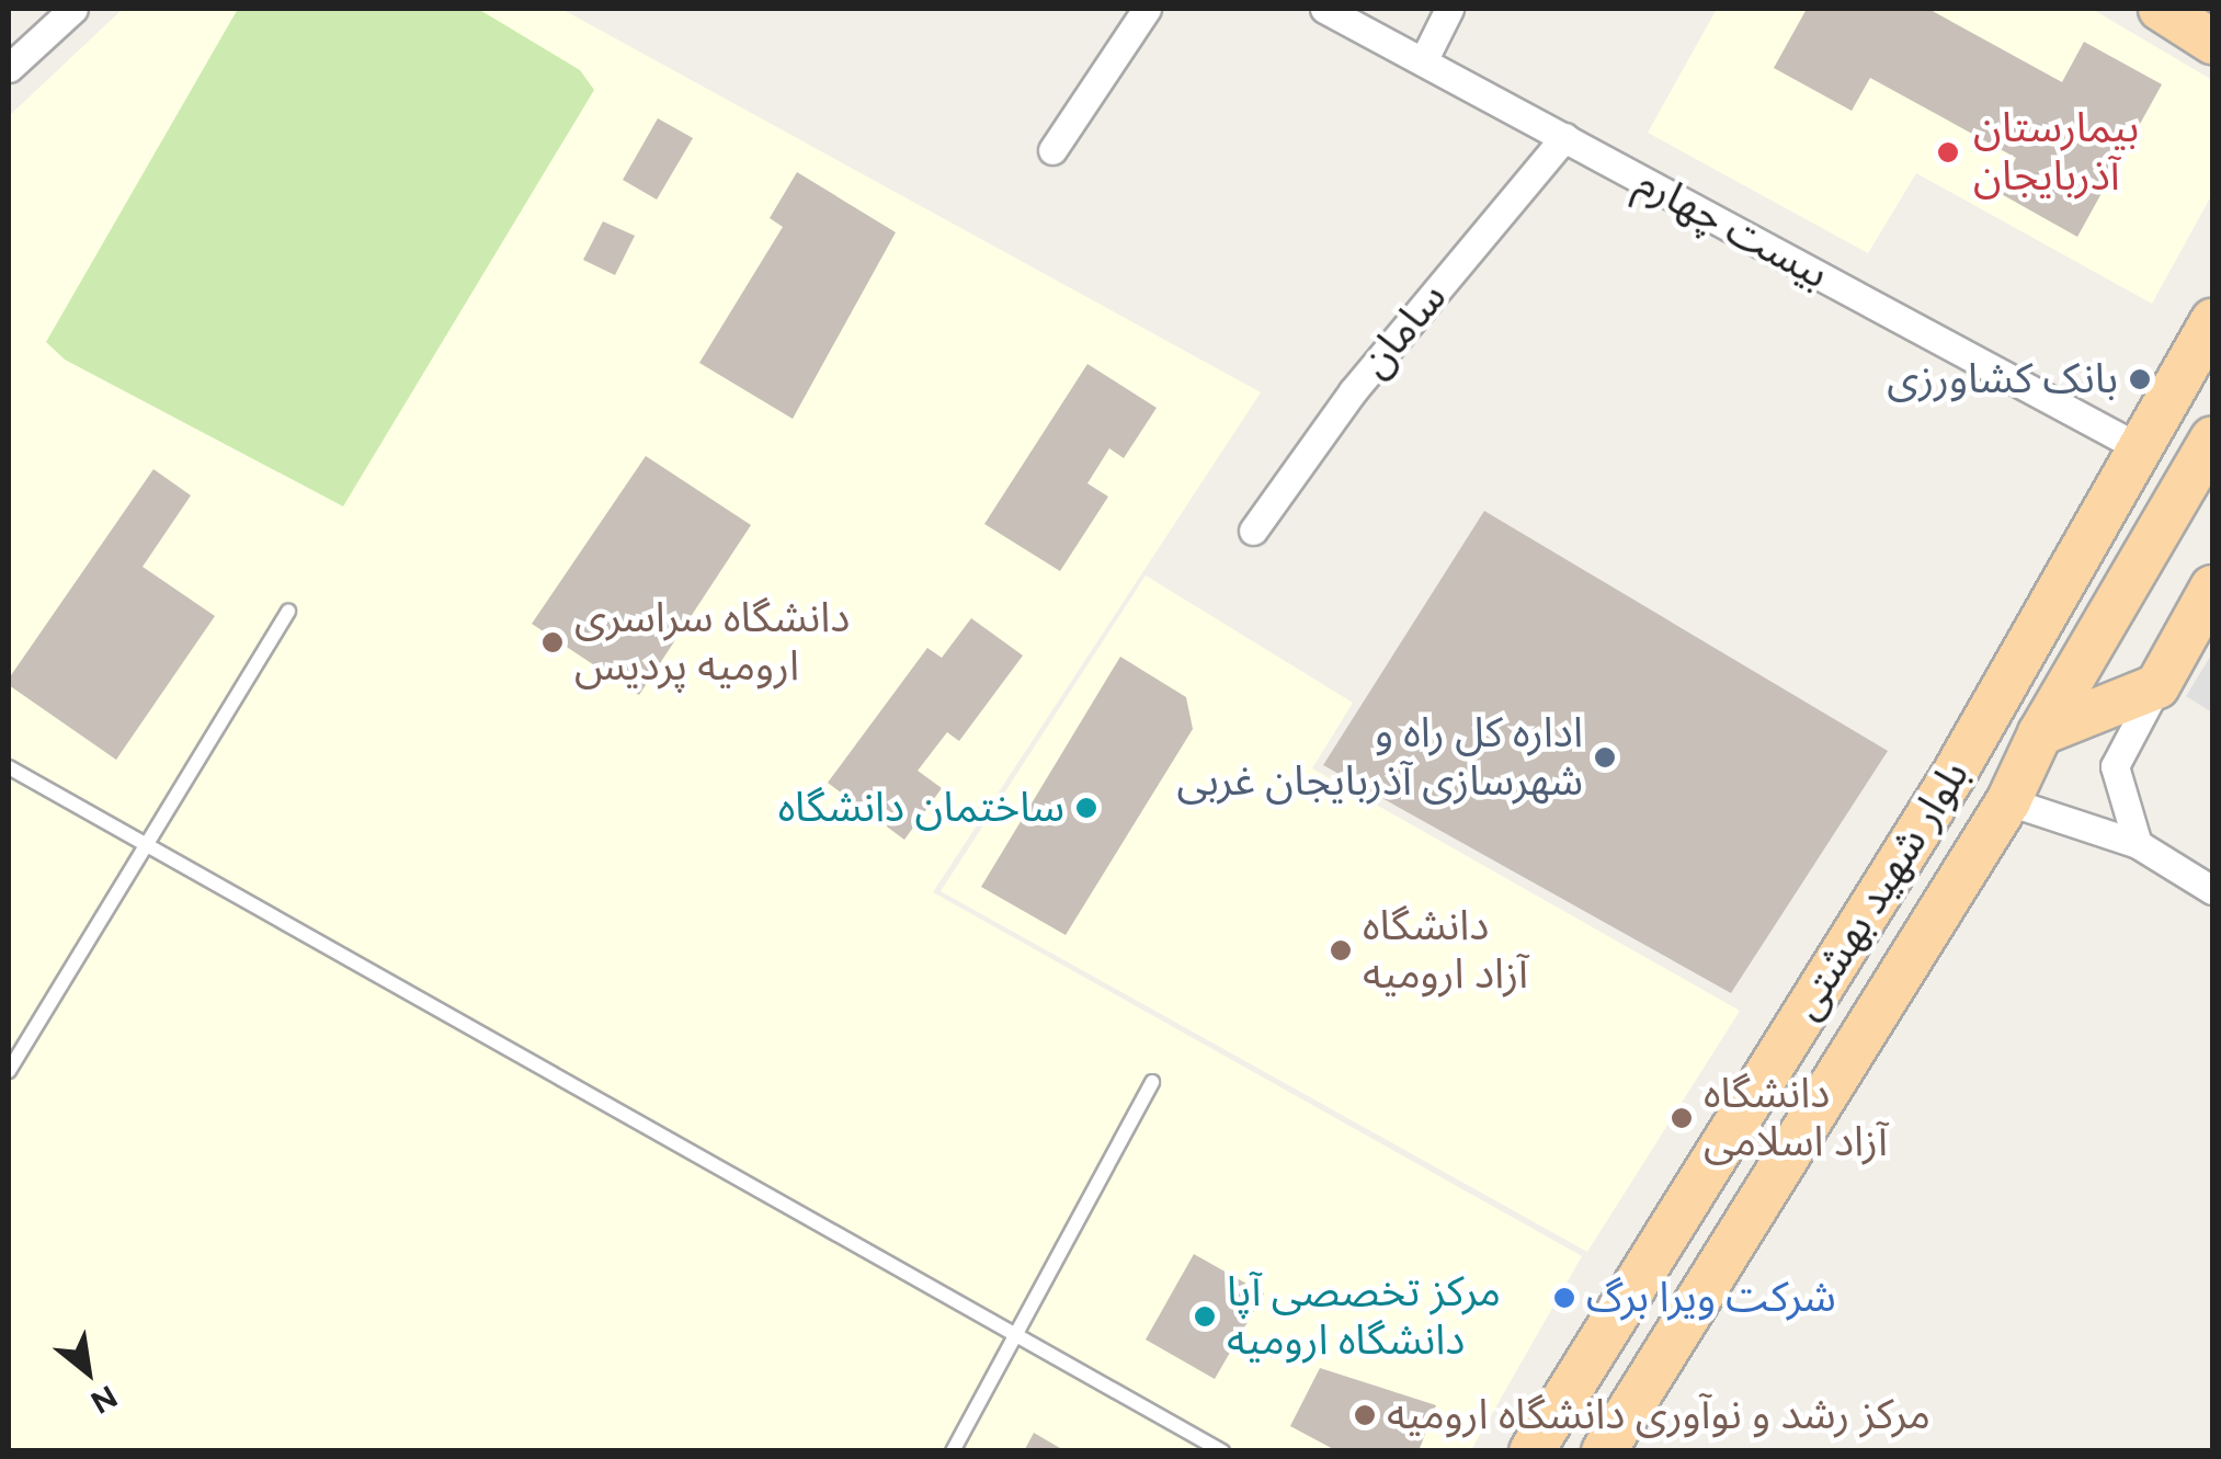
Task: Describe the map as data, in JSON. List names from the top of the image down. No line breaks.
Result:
{"streets":{"main road":["بلوار شهید بهشتی"],"street":["بیست چهارم","سامان"]},"crossings":[["بیست چهارم","سامان"],["بیست چهارم","بلوار شهید بهشتی"]],"places":["بیمارستان آذربایجان","بانک کشاورزی","دانشگاه سراسری ارومیه پردیس","اداره کل راه و شهرسازی آذربایجان غربی","ساختمان دانشگاه","دانشگاه آزاد ارومیه","دانشگاه آزاد اسلامی","شرکت ویرا برگ","مرکز تخصصی آپا دانشگاه ارومیه","مرکز رشد و نوآوری دانشگاه ارومیه"],"north":"bottom right"}
